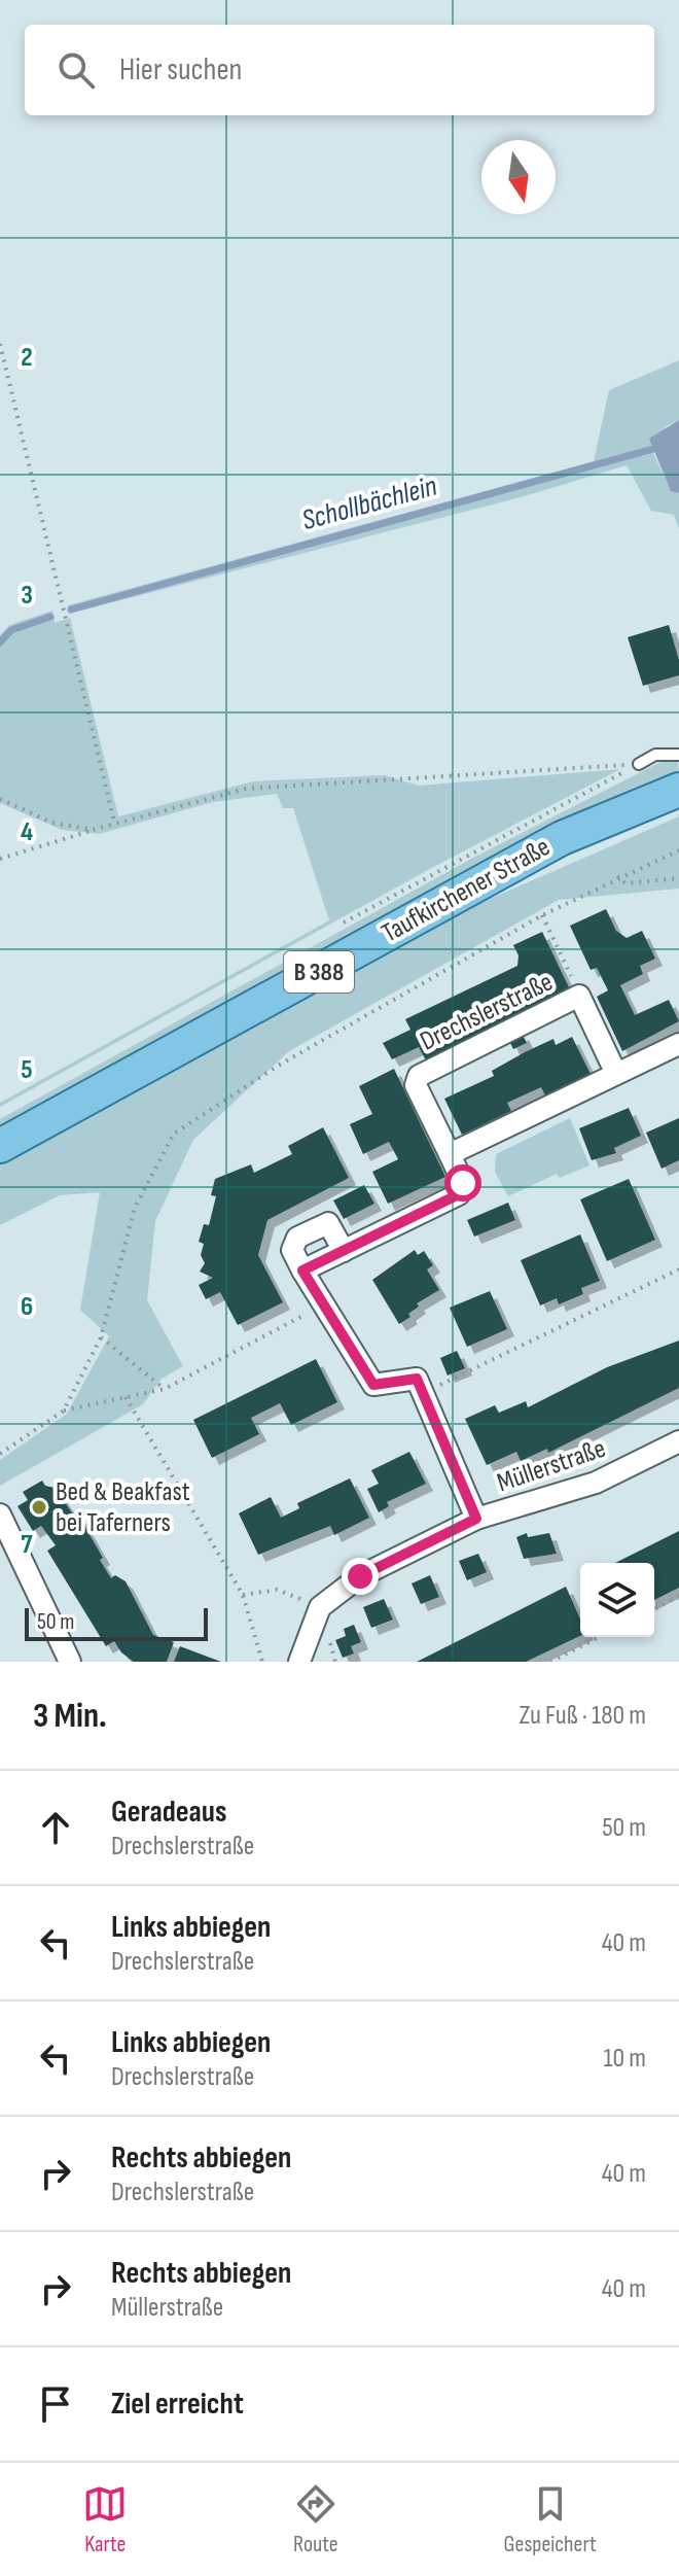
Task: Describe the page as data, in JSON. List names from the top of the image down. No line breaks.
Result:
{"streets":{"main road":["Taufkirchener Straße","B 388"],"street":["Drechslerstraße","Müllerstraße"]},"water":["Schollbächlein"],"places":["Bed & Beakfast bei Taferners"],"scale_bar":"50 m","north":"bottom","page":{"search":"Hier suchen","scale":"50 m","heading":["3 Min.","Zu Fuß · 180 m"],"list":[["Geradeaus","Drechslerstraße","50 m"],["Links abbiegen","Drechslerstraße","40 m"],["Links abbiegen","Drechslerstraße","10 m"],["Rechts abbiegen","Drechslerstraße","40 m"],["Rechts abbiegen","Müllerstraße","40 m"],"Ziel erreicht"],"nav":["Karte","Route","Gespeichert"]},"grid":{"rows":["2","3","4","5","6","7"]}}
